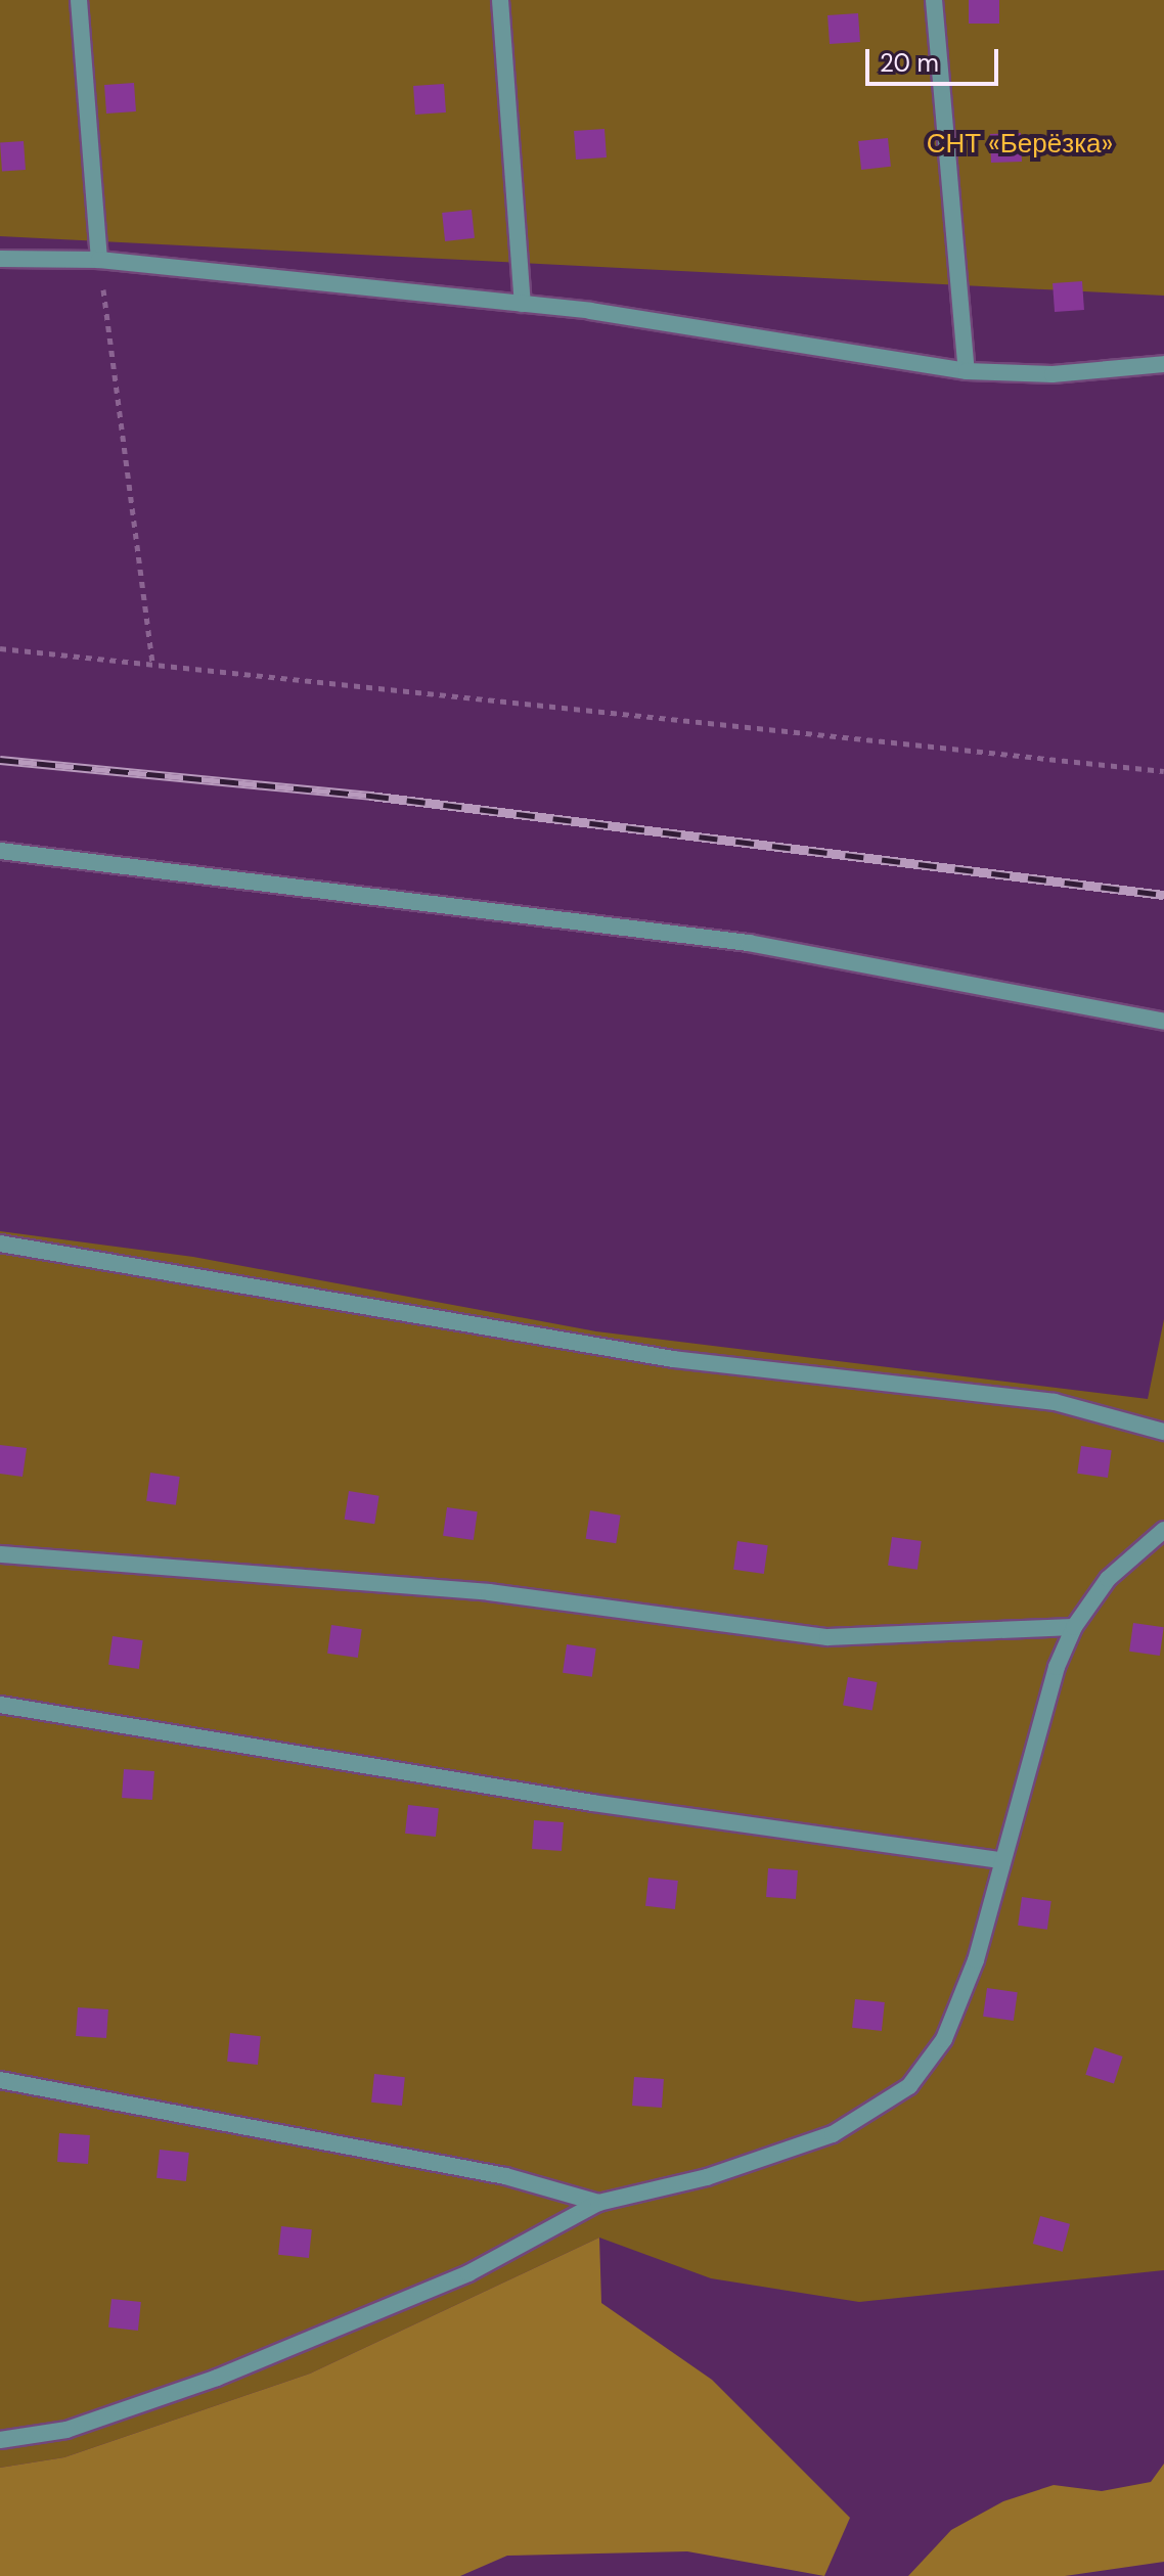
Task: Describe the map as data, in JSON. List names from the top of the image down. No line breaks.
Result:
{"parks":["СНТ «Берёзка»"],"scale_bar":"20 m"}
